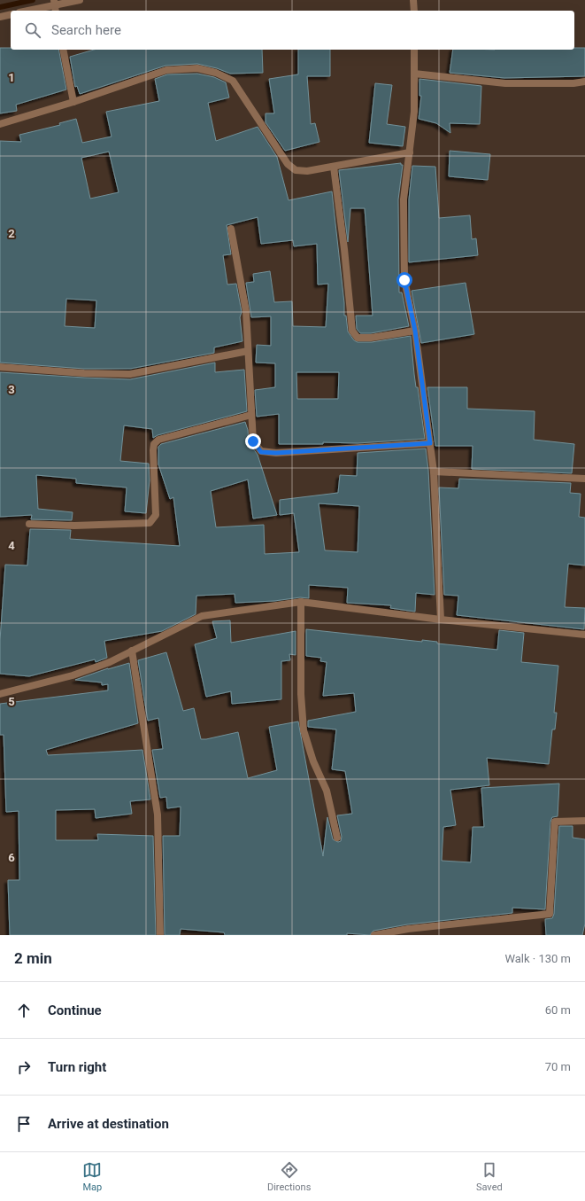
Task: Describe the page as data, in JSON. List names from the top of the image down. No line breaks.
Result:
{"page":{"search":"Search here","heading":["2 min","Walk · 130 m"],"list":[["Continue","60 m"],["Turn right","70 m"],"Arrive at destination"],"nav":["Map","Directions","Saved"]},"grid":{"rows":["1","2","3","4","5","6"]}}
